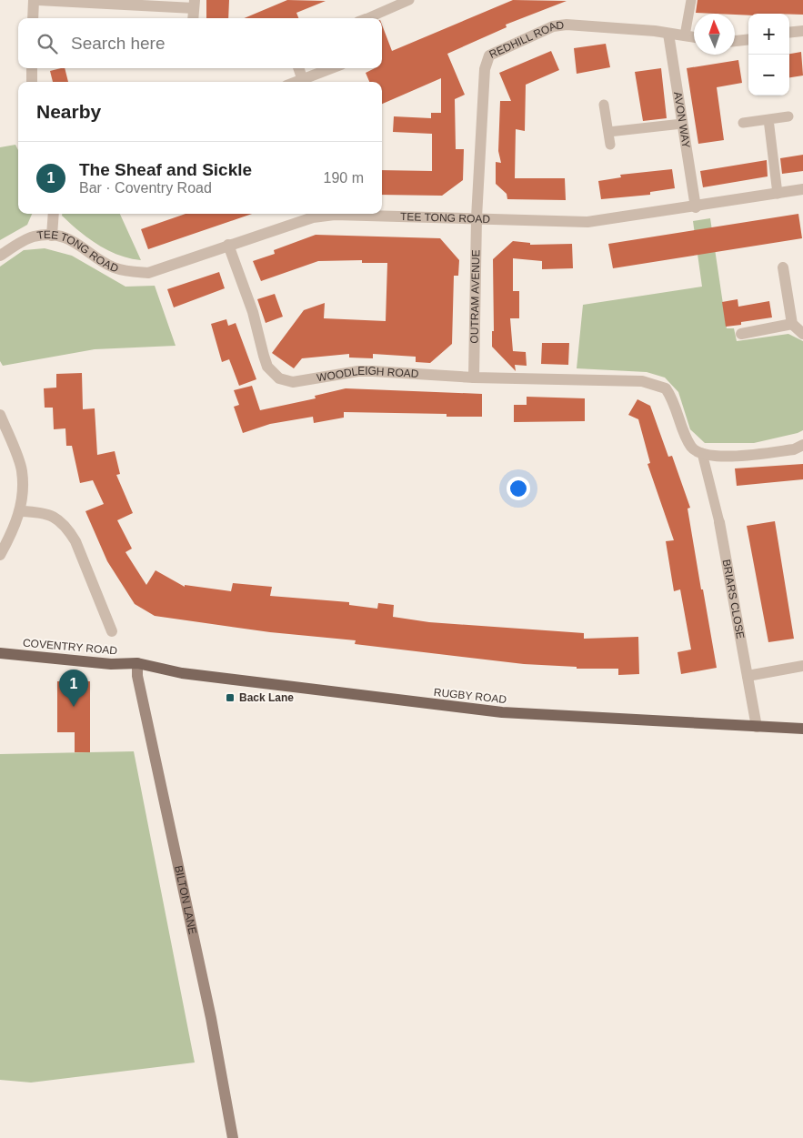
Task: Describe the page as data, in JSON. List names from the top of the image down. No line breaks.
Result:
{"streets":{"main road":["COVENTRY ROAD","RUGBY ROAD"],"street":["REDHILL ROAD","AVON WAY","TEE TONG ROAD","OUTRAM AVENUE","WOODLEIGH ROAD","BRIARS CLOSE","BILTON LANE"]},"crossings":[["REDHILL ROAD","AVON WAY"],["REDHILL ROAD","TEE TONG ROAD"],["REDHILL ROAD","OUTRAM AVENUE"],["AVON WAY","TEE TONG ROAD"],["TEE TONG ROAD","OUTRAM AVENUE"],["TEE TONG ROAD","WOODLEIGH ROAD"],["OUTRAM AVENUE","WOODLEIGH ROAD"],["BRIARS CLOSE","RUGBY ROAD"],["COVENTRY ROAD","RUGBY ROAD"],["COVENTRY ROAD","BILTON LANE"],["RUGBY ROAD","BILTON LANE"]],"places":{"transit":["Back Lane"]},"north":"top","page":{"map_buttons":["+","−"],"search":"Search here","heading":"Nearby","list":[{"mark":"1","name":"The Sheaf and Sickle","note":"Bar · Coventry Road","value":"190 m"}],"pins":"1"}}
